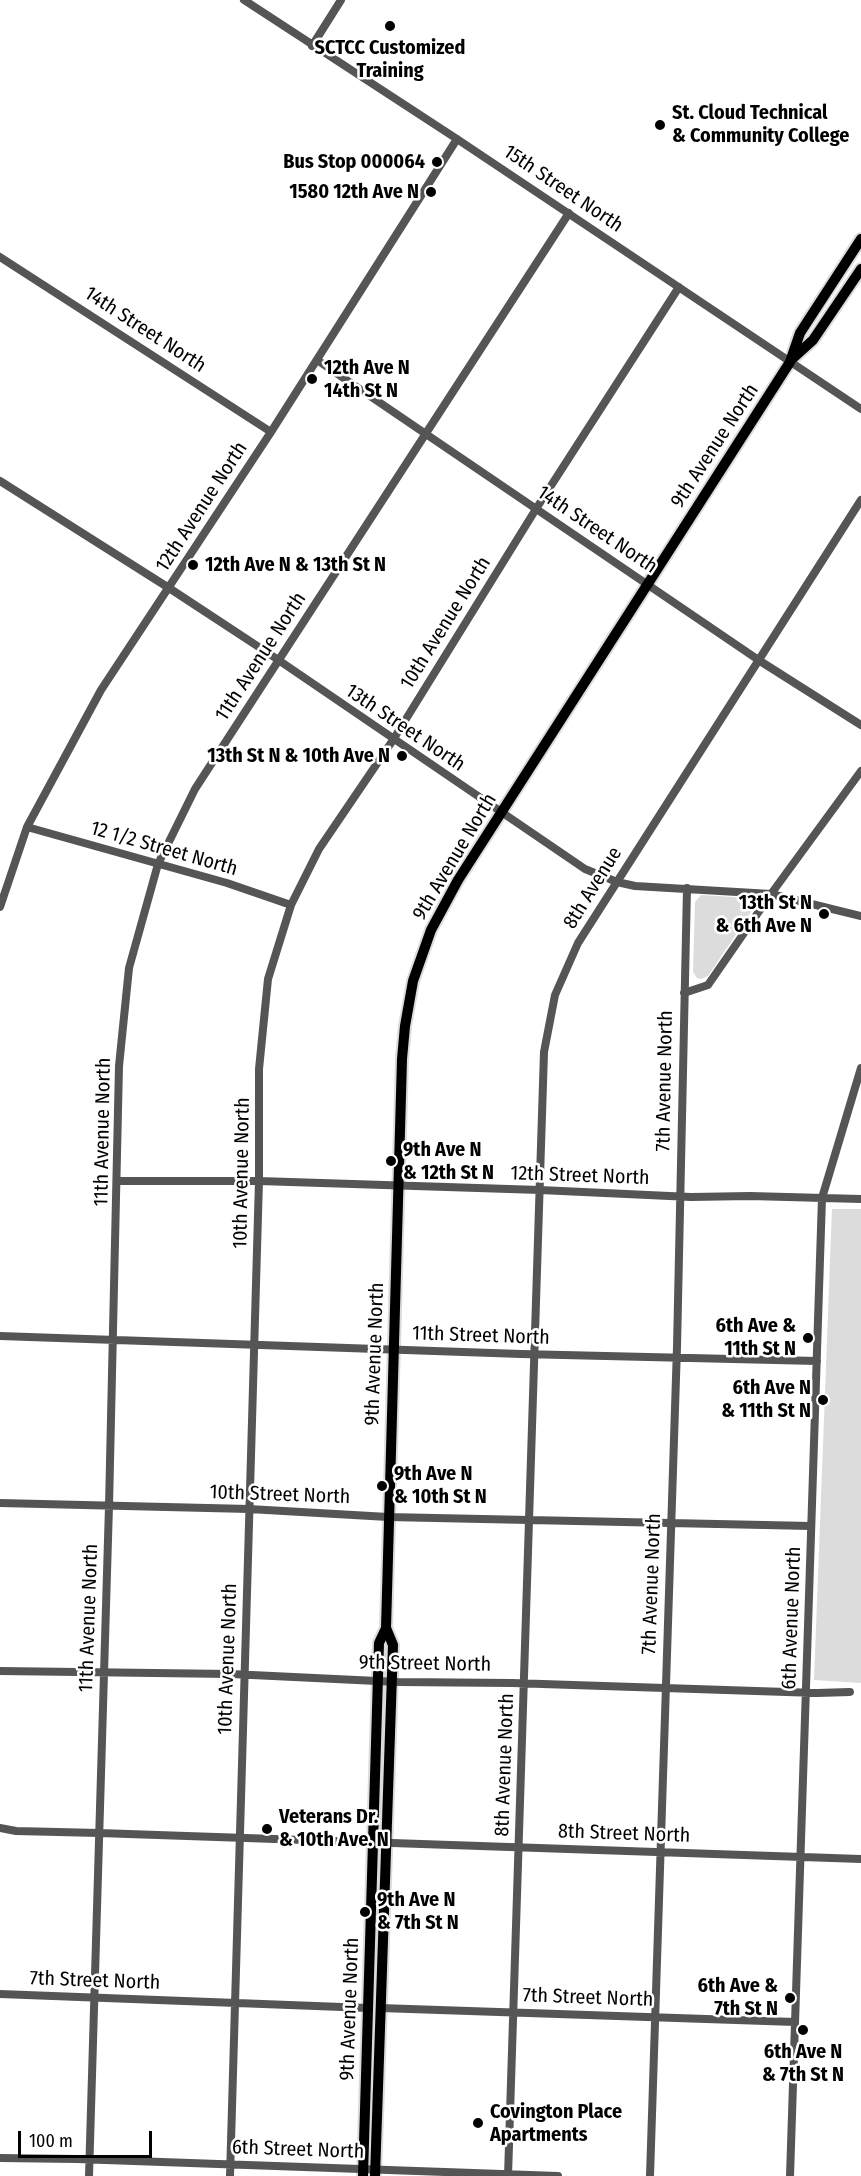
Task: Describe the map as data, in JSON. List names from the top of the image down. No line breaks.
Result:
{"streets":{"main road":["9th Avenue North"],"street":["15th Street North","14th Street North","12th Avenue North","10th Avenue North","11th Avenue North","13th Street North","12 1/2 Street North","8th Avenue","7th Avenue North","12th Street North","11th Street North","10th Street North","6th Avenue North","9th Street North","8th Avenue North","8th Street North","7th Street North","6th Street North"]},"crossings":[["15th Street North","9th Avenue North"],["15th Street North","12th Avenue North"],["15th Street North","10th Avenue North"],["15th Street North","11th Avenue North"],["14th Street North","9th Avenue North"],["14th Street North","12th Avenue North"],["14th Street North","10th Avenue North"],["14th Street North","11th Avenue North"],["14th Street North","8th Avenue"],["9th Avenue North","13th Street North"],["9th Avenue North","12th Street North"],["9th Avenue North","11th Street North"],["9th Avenue North","10th Street North"],["9th Avenue North","9th Street North"],["9th Avenue North","8th Street North"],["9th Avenue North","7th Street North"],["9th Avenue North","6th Street North"],["12th Avenue North","13th Street North"],["12th Avenue North","12 1/2 Street North"],["10th Avenue North","13th Street North"],["10th Avenue North","12 1/2 Street North"],["10th Avenue North","12th Street North"],["10th Avenue North","11th Street North"],["10th Avenue North","10th Street North"],["10th Avenue North","9th Street North"],["10th Avenue North","8th Street North"],["10th Avenue North","7th Street North"],["10th Avenue North","6th Street North"],["11th Avenue North","13th Street North"],["11th Avenue North","12 1/2 Street North"],["11th Avenue North","12th Street North"],["11th Avenue North","11th Street North"],["11th Avenue North","10th Street North"],["11th Avenue North","9th Street North"],["11th Avenue North","8th Street North"],["11th Avenue North","7th Street North"],["11th Avenue North","6th Street North"],["13th Street North","8th Avenue"],["13th Street North","7th Avenue North"],["8th Avenue","12th Street North"],["8th Avenue","11th Street North"],["8th Avenue","8th Avenue North"],["7th Avenue North","12th Street North"],["7th Avenue North","11th Street North"],["7th Avenue North","10th Street North"],["7th Avenue North","9th Street North"],["7th Avenue North","8th Street North"],["7th Avenue North","7th Street North"],["12th Street North","6th Avenue North"],["11th Street North","6th Avenue North"],["11th Street North","8th Avenue North"],["10th Street North","6th Avenue North"],["10th Street North","8th Avenue North"],["6th Avenue North","9th Street North"],["6th Avenue North","8th Street North"],["6th Avenue North","7th Street North"],["9th Street North","8th Avenue North"],["8th Avenue North","8th Street North"],["8th Avenue North","7th Street North"],["8th Avenue North","6th Street North"]],"places":["SCTCC Customized Training","St. Cloud Technical & Community College","Bus Stop 000064","1580 12th Ave N","12th Ave N 14th St N","12th Ave N & 13th St N","13th St N & 10th Ave N","13th St N & 6th Ave N","9th Ave N & 12th St N","6th Ave & 11th St N","6th Ave N & 11th St N","9th Ave N & 10th St N","Veterans Dr. & 10th Ave. N","9th Ave N & 7th St N","6th Ave & 7th St N","6th Ave N & 7th St N","Covington Place Apartments"],"scale_bar":"100 m"}
